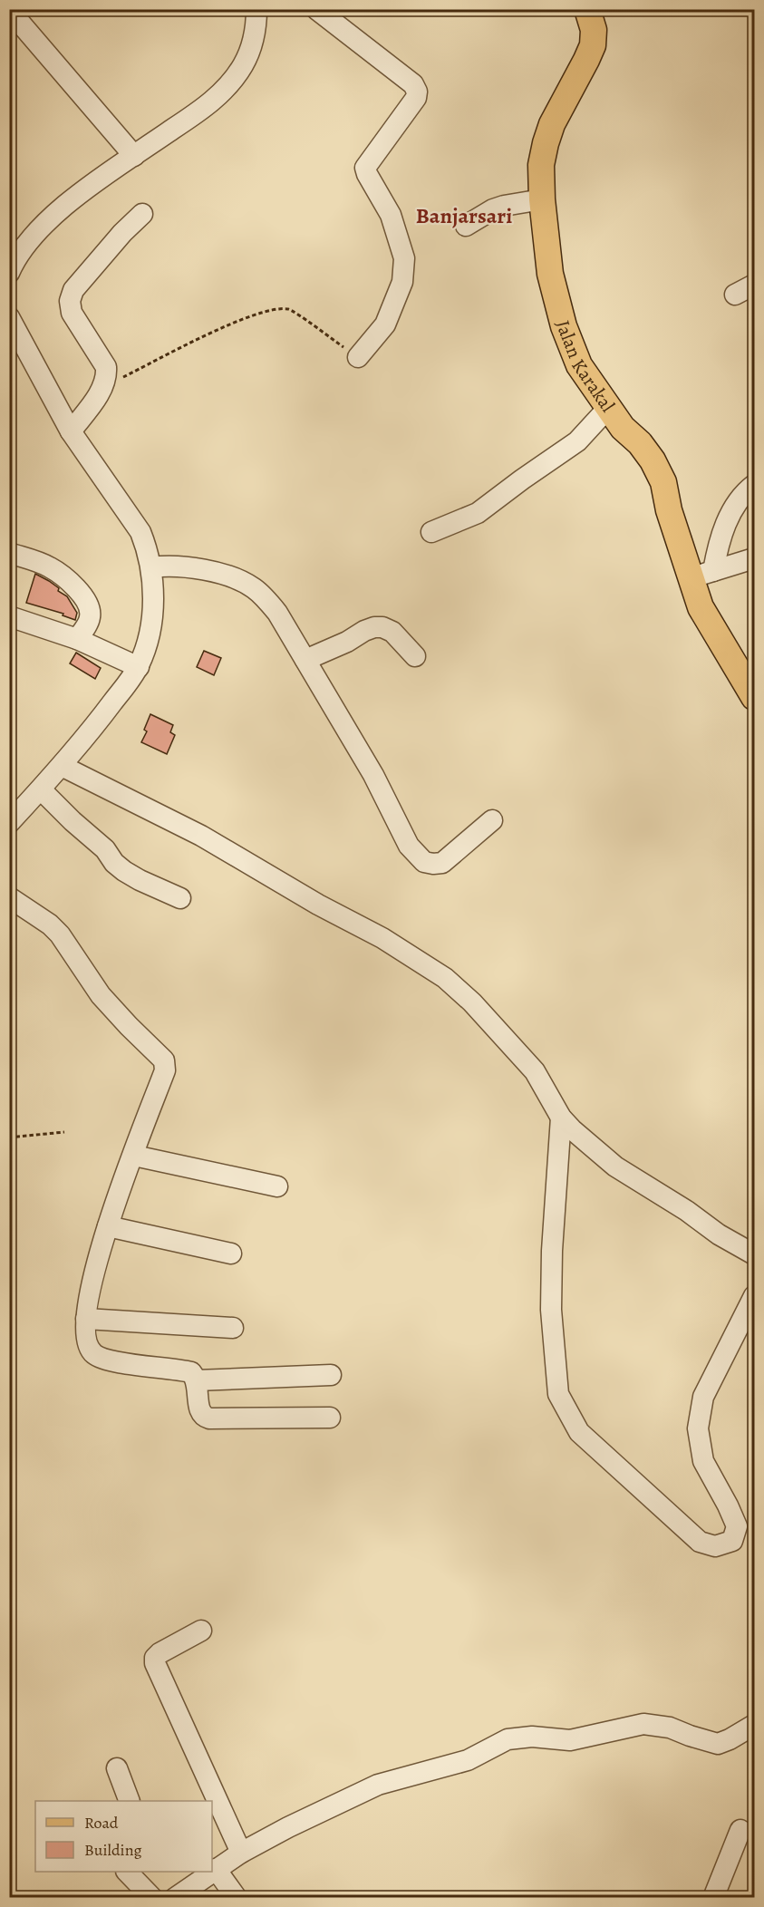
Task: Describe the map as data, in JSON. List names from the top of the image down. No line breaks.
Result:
{"streets":{"main road":["Jalan Karakal"]},"districts":["Banjarsari"],"legend":["Road","Building"]}
